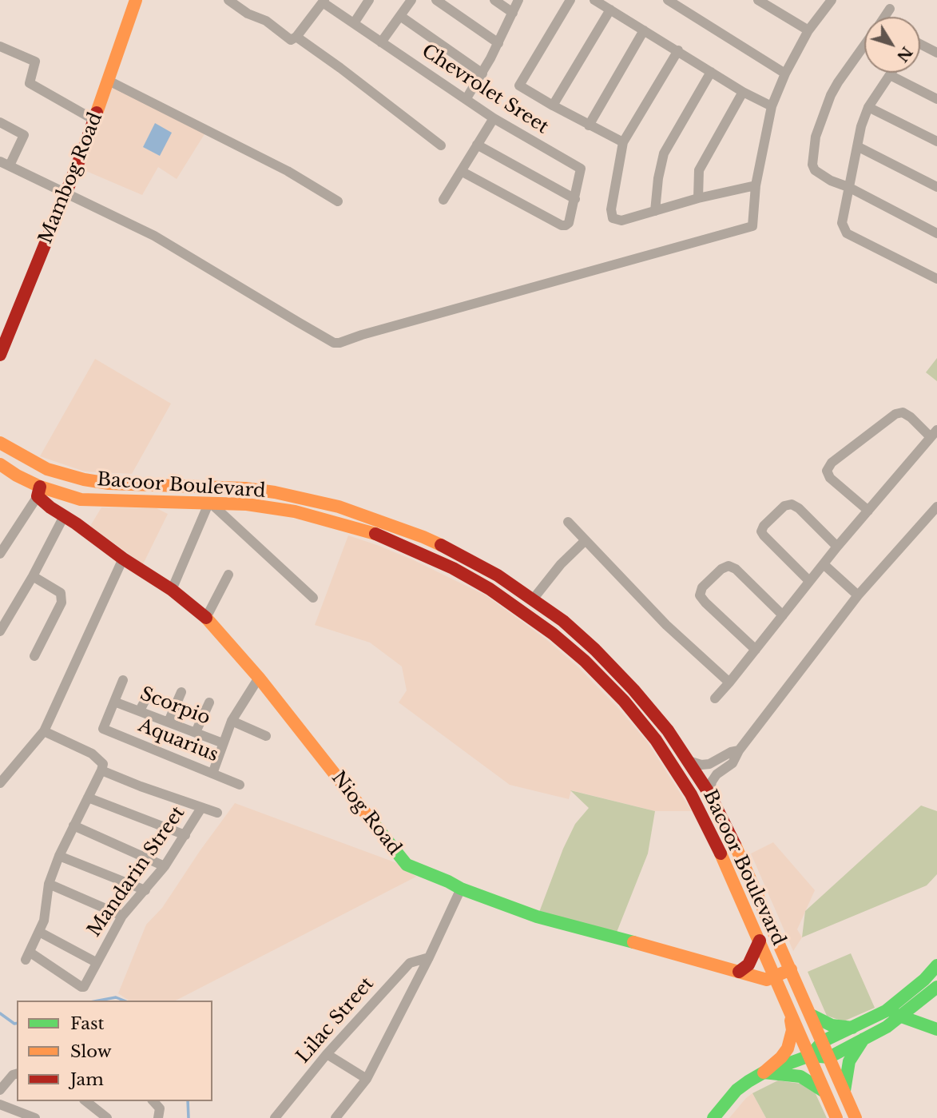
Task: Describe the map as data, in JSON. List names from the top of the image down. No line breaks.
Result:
{"streets":{"main road":["Mambog Road","Bacoor Boulevard","Niog Road"],"street":["Chevrolet Sreet","Scorpio","Aquarius","Mandarin Street","Lilac Street"]},"crossings":[["Bacoor Boulevard","Niog Road"],["Scorpio","Aquarius"]],"legend":["Fast","Slow","Jam"],"north":"bottom right"}
